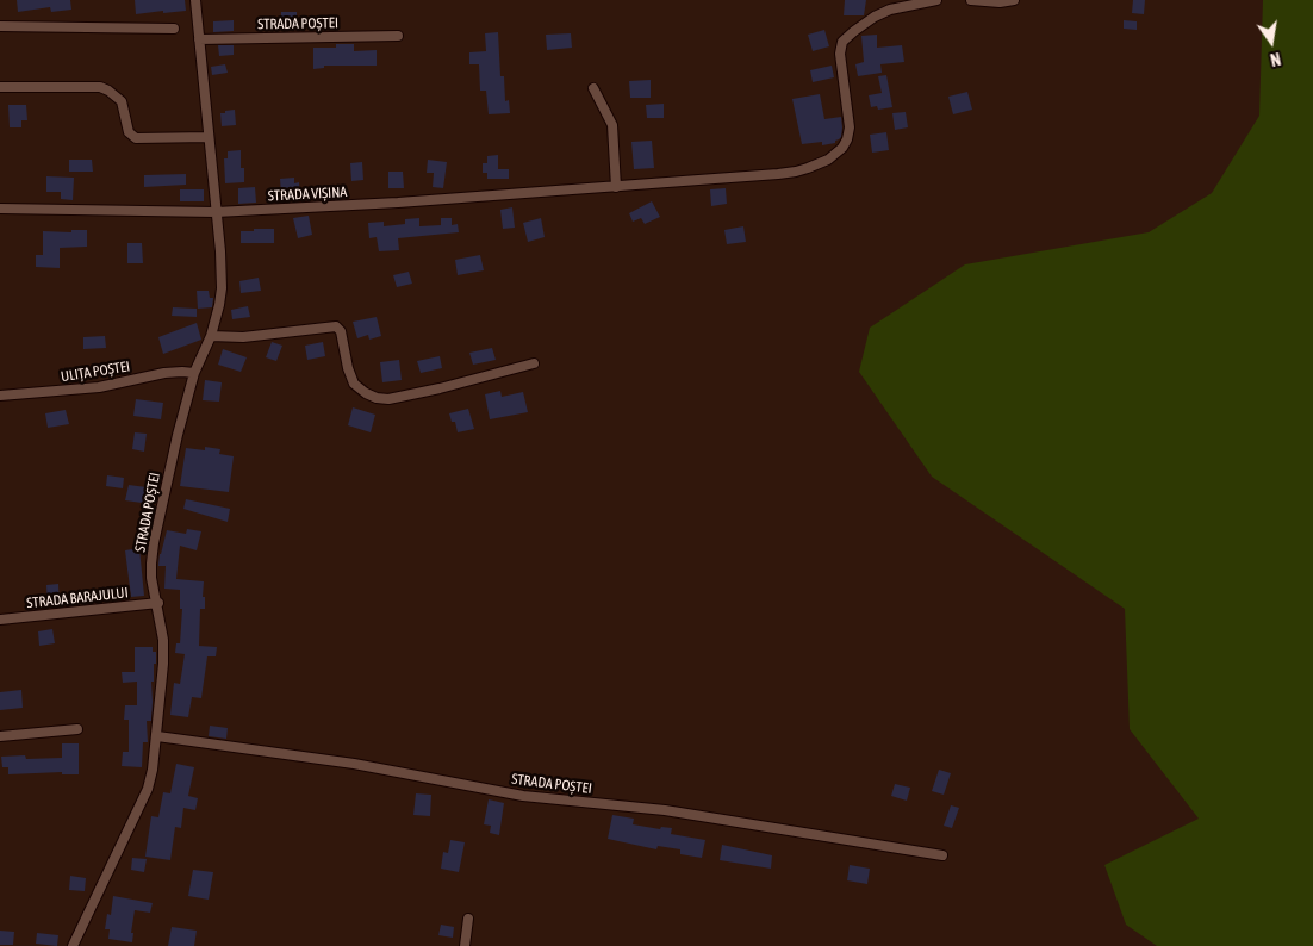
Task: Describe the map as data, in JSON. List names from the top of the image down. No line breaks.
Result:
{"streets":{"street":["STRADA POȘTEI","STRADA VIȘINA","ULIȚA POȘTEI","STRADA BARAJULUI"]},"crossings":[["STRADA POȘTEI","STRADA VIȘINA"],["STRADA POȘTEI","ULIȚA POȘTEI"],["STRADA POȘTEI","STRADA BARAJULUI"]],"north":"bottom"}
